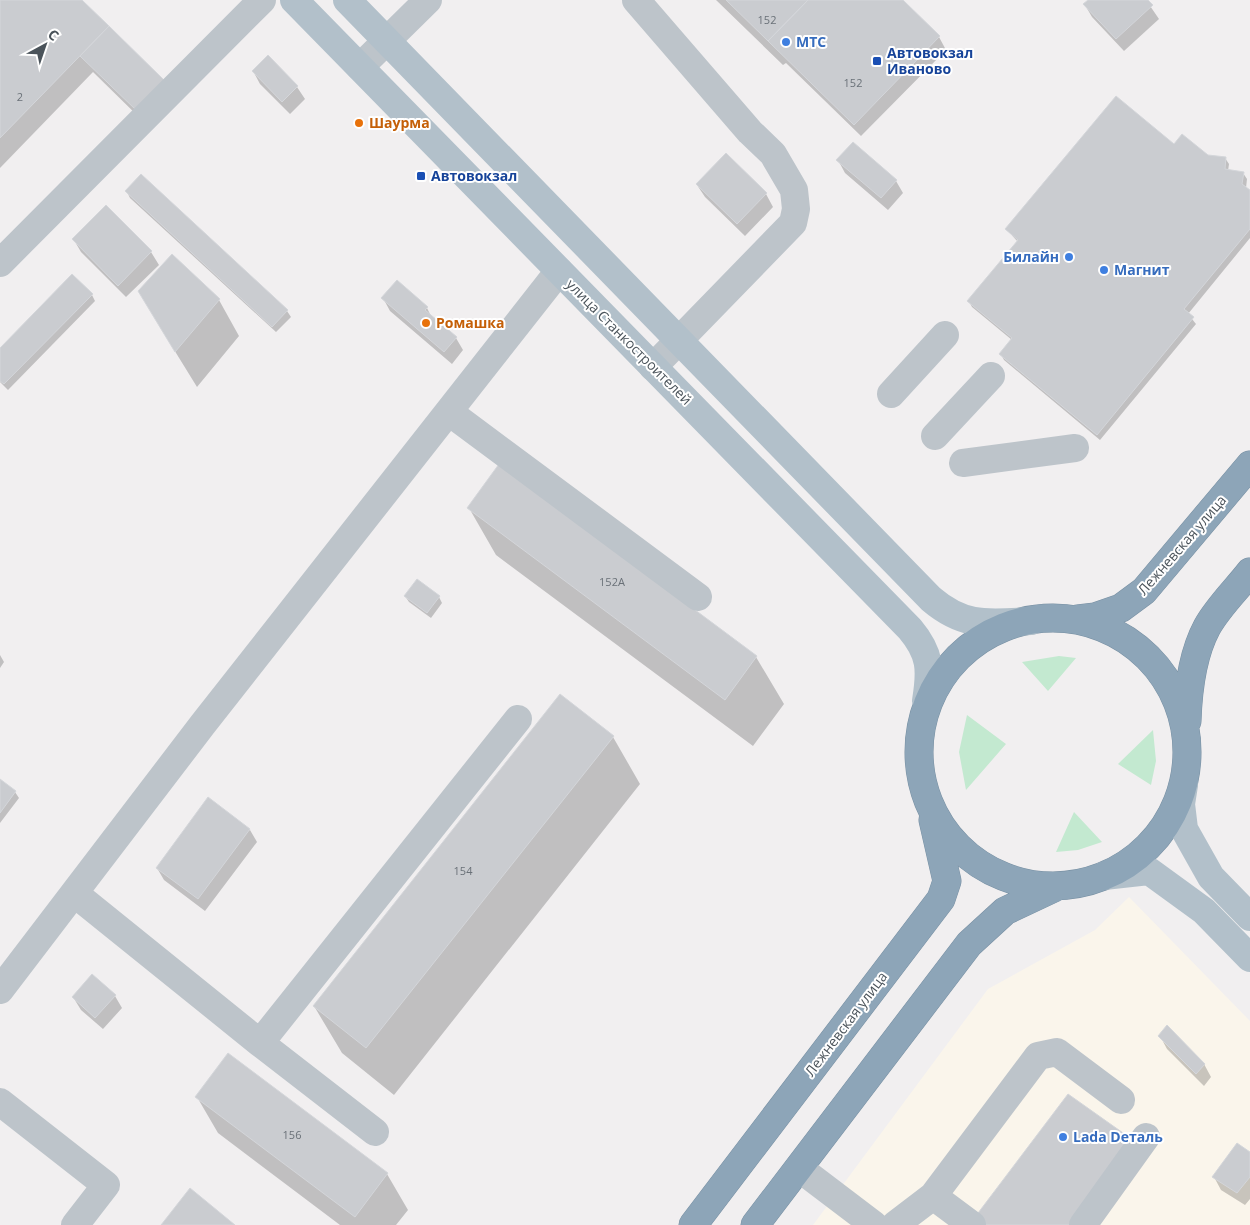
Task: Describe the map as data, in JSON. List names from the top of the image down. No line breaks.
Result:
{"streets":{"highway":["Лежневская улица"],"main road":["улица Станкостроителей"]},"crossings":[["улица Станкостроителей","Лежневская улица"]],"places":{"other":["МТС","Шаурма","Билайн","Магнит","Ромашка","Lada Dеталь"],"transit":["Автовокзал Иваново","Автовокзал"]},"house_numbers":["152","152","2","152А","154","156"],"north":"top right"}
